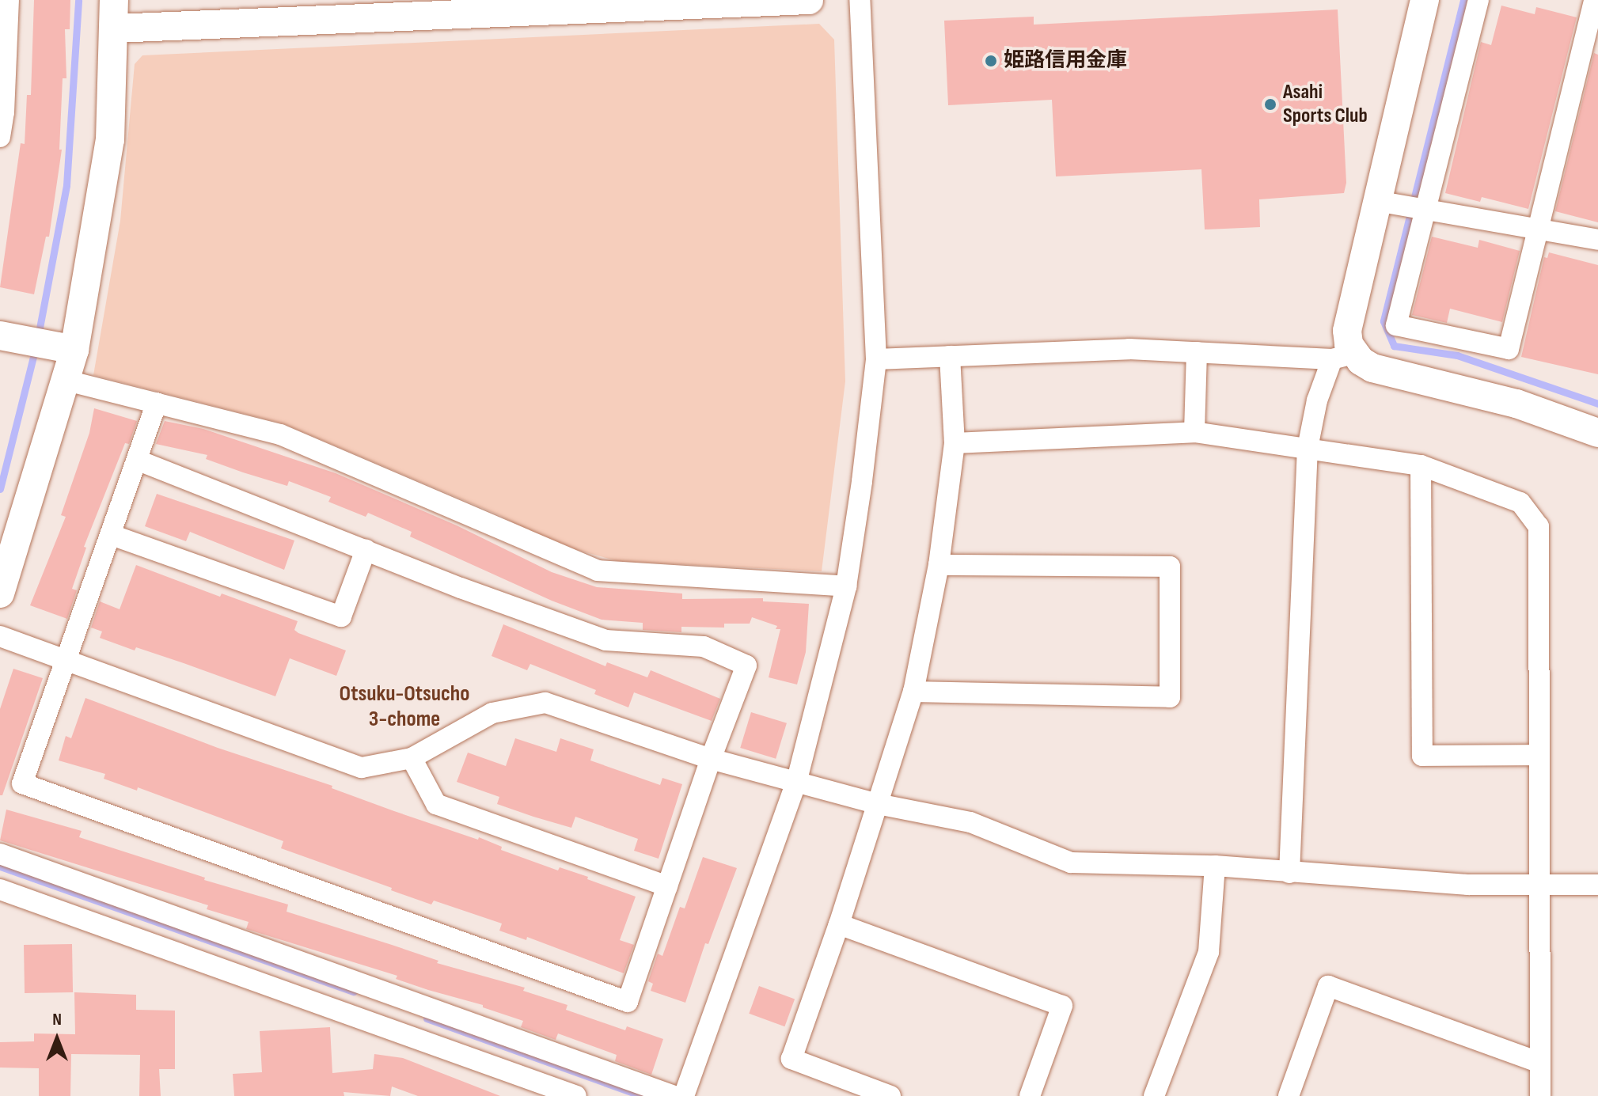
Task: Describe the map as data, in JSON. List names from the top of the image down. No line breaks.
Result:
{"districts":["Otsuku-Otsucho 3-chome"],"places":["姫路信用金庫","Asahi Sports Club"],"north":"top"}
